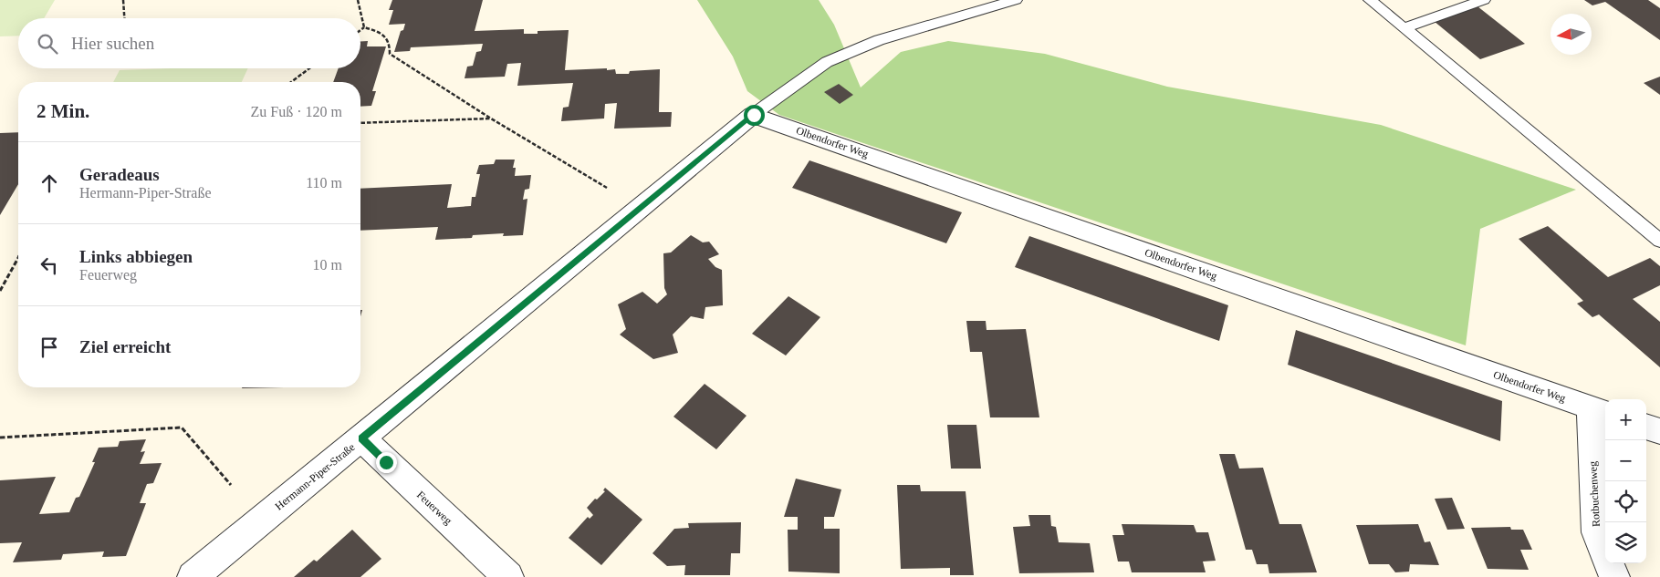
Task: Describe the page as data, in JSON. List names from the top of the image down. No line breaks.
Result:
{"streets":{"street":["Olbendorfer Weg","Hermann-Piper-Straße","Rotbuchenweg","Feuerweg"]},"crossings":[["Olbendorfer Weg","Hermann-Piper-Straße"],["Olbendorfer Weg","Rotbuchenweg"],["Hermann-Piper-Straße","Feuerweg"]],"north":"left","page":{"search":"Hier suchen","heading":["2 Min.","Zu Fuß · 120 m"],"list":[["Geradeaus","Hermann-Piper-Straße","110 m"],["Links abbiegen","Feuerweg","10 m"],"Ziel erreicht"],"map_buttons":["+","−"]}}
